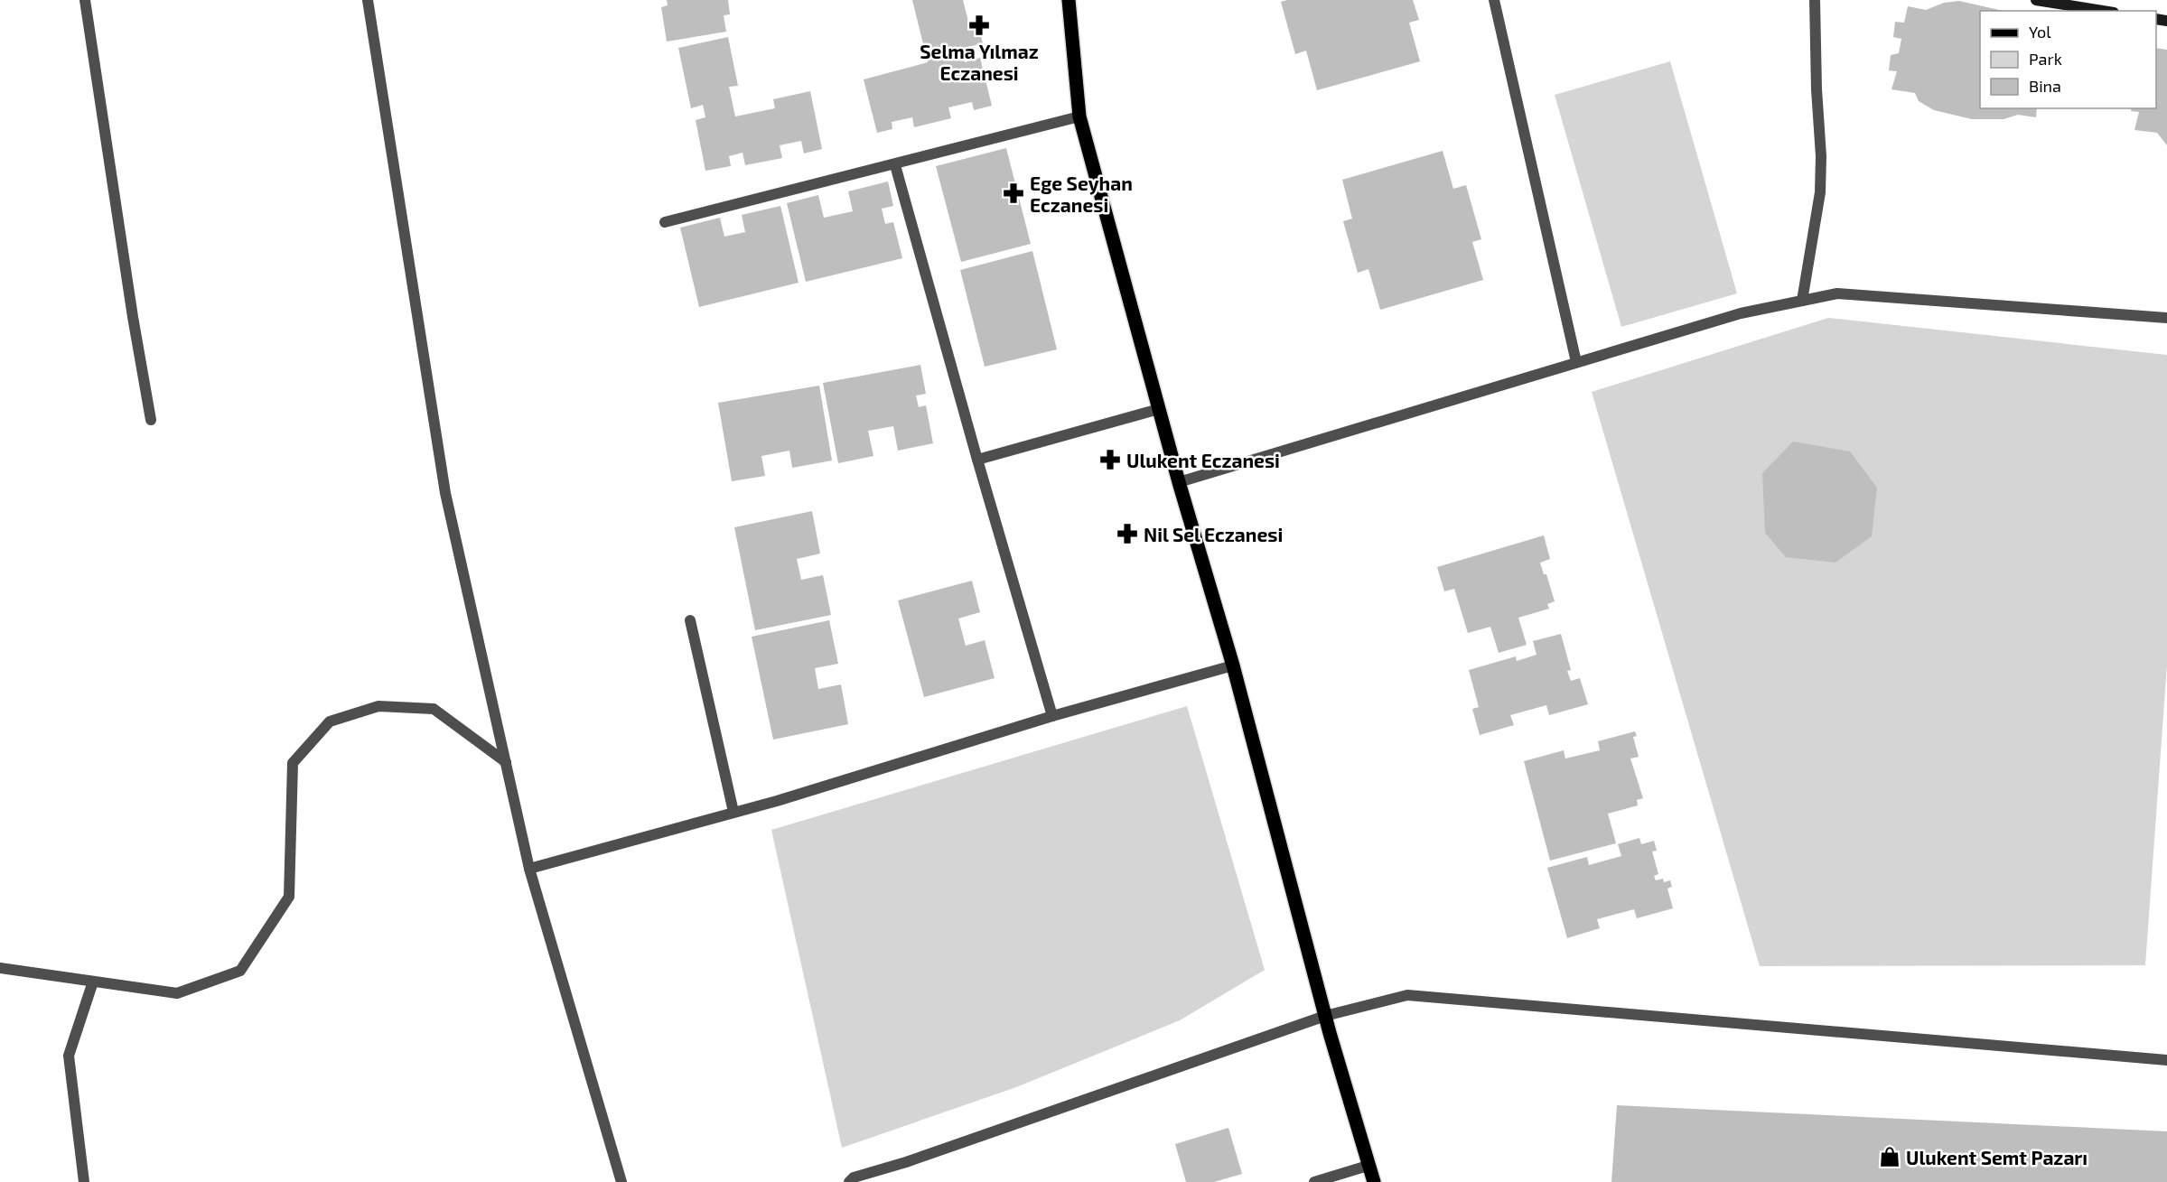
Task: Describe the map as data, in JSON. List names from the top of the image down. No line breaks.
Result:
{"places":{"pharmacy":["Selma Yılmaz Eczanesi","Ege Seyhan Eczanesi","Ulukent Eczanesi","Nil Sel Eczanesi"],"shop":["Ulukent Semt Pazarı"]},"legend":["Yol","Park","Bina"]}
